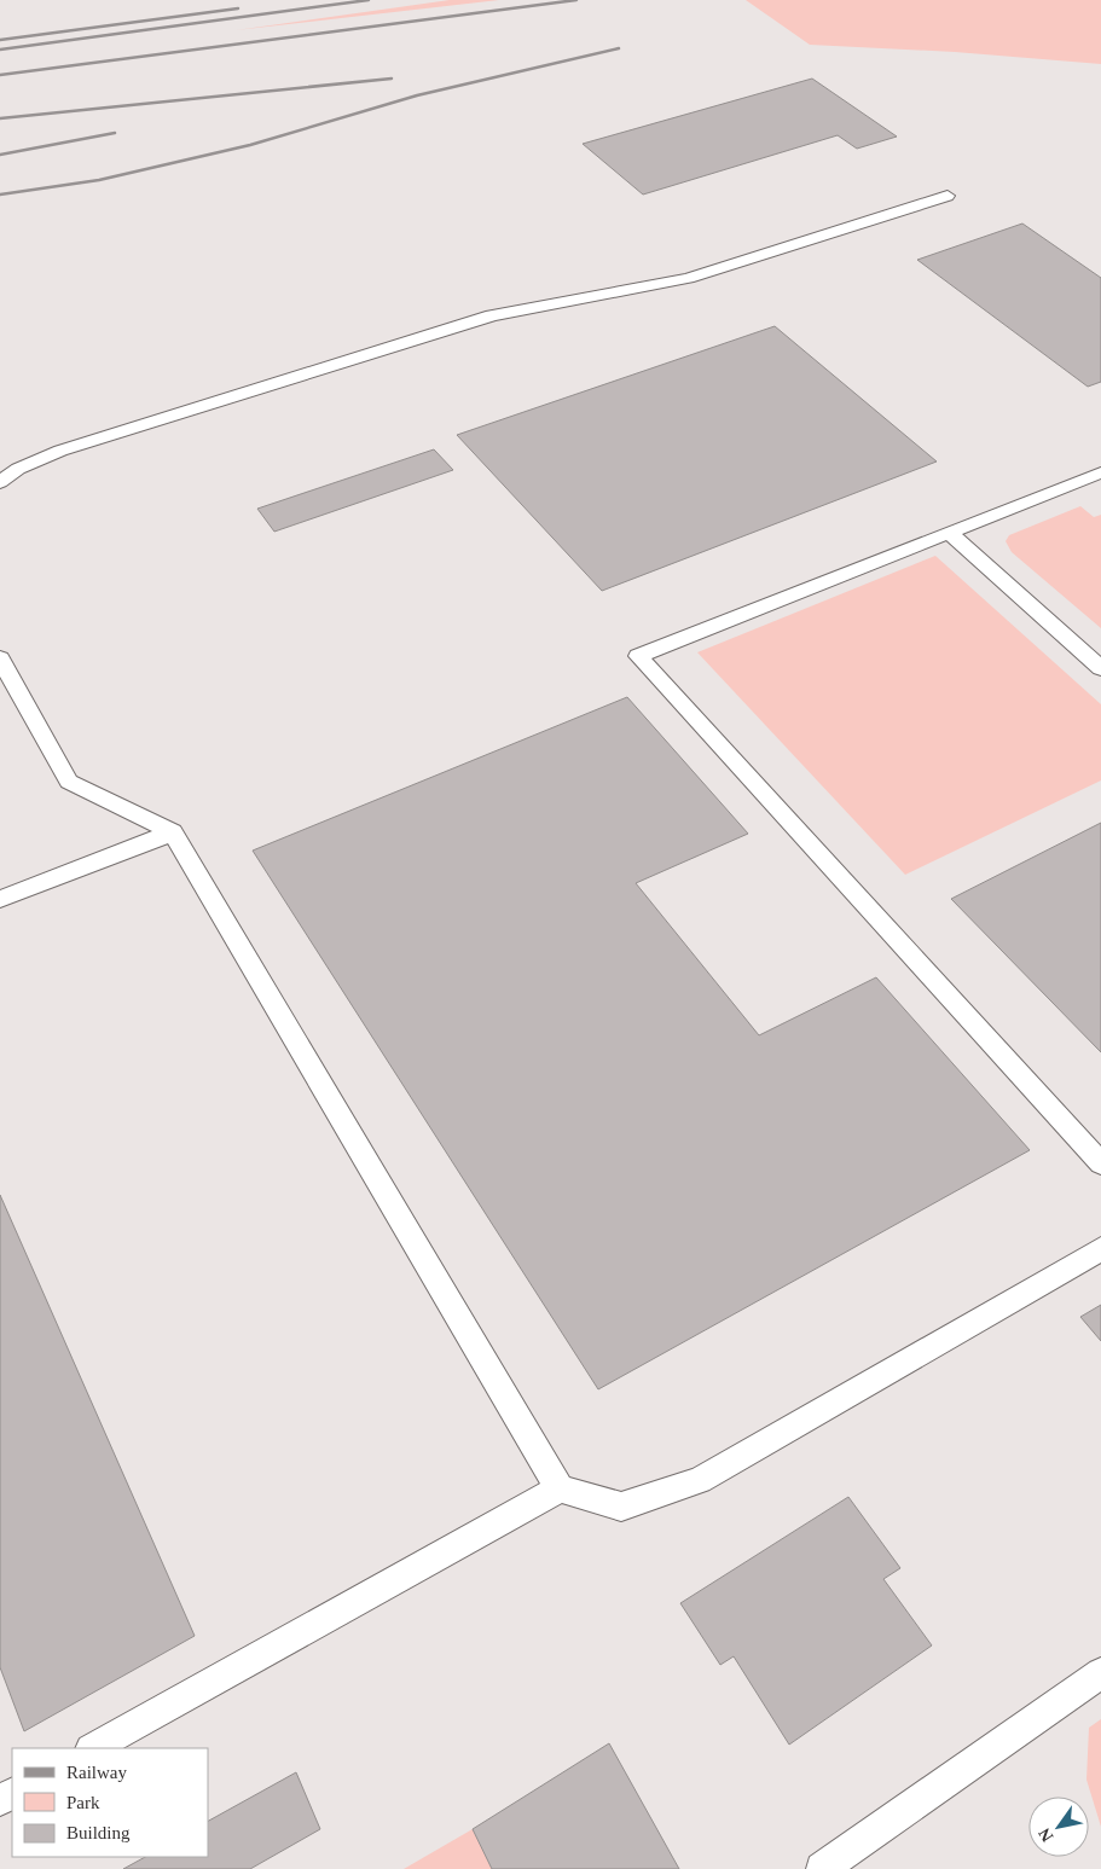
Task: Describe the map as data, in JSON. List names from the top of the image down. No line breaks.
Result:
{"legend":["Railway","Park","Building"],"north":"bottom left"}
